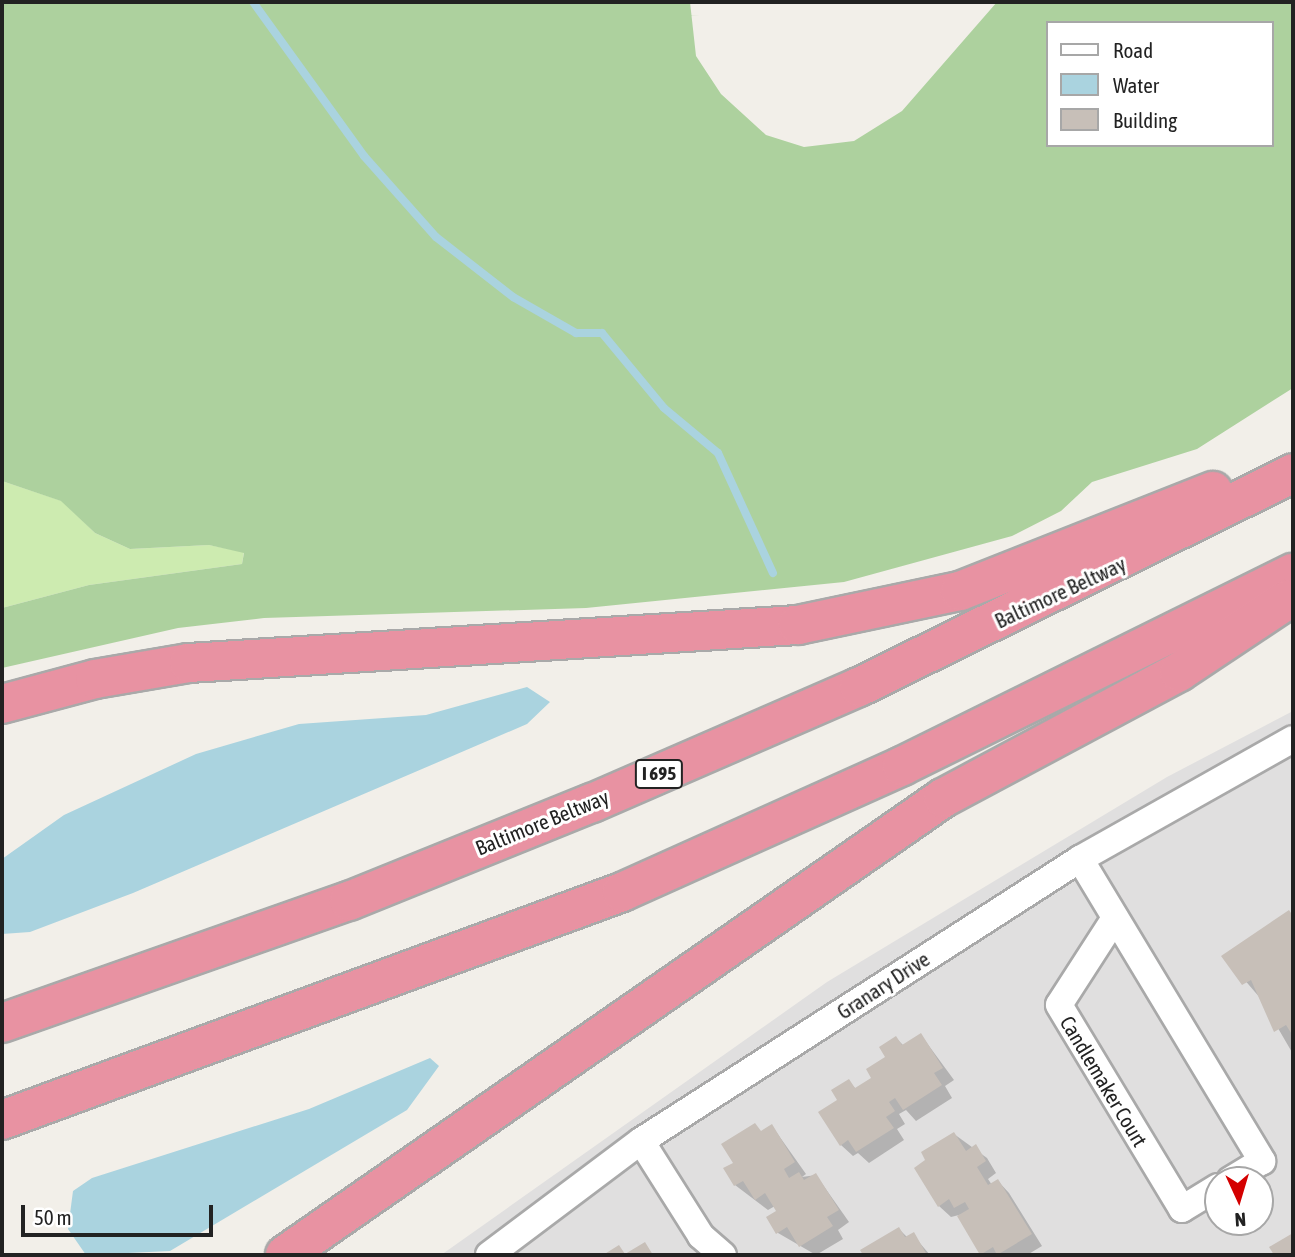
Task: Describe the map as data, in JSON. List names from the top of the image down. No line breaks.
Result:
{"streets":{"highway":["Baltimore Beltway","I 695"],"street":["Granary Drive","Candlemaker Court"]},"legend":["Road","Water","Building"],"scale_bar":"50 m","north":"bottom"}
